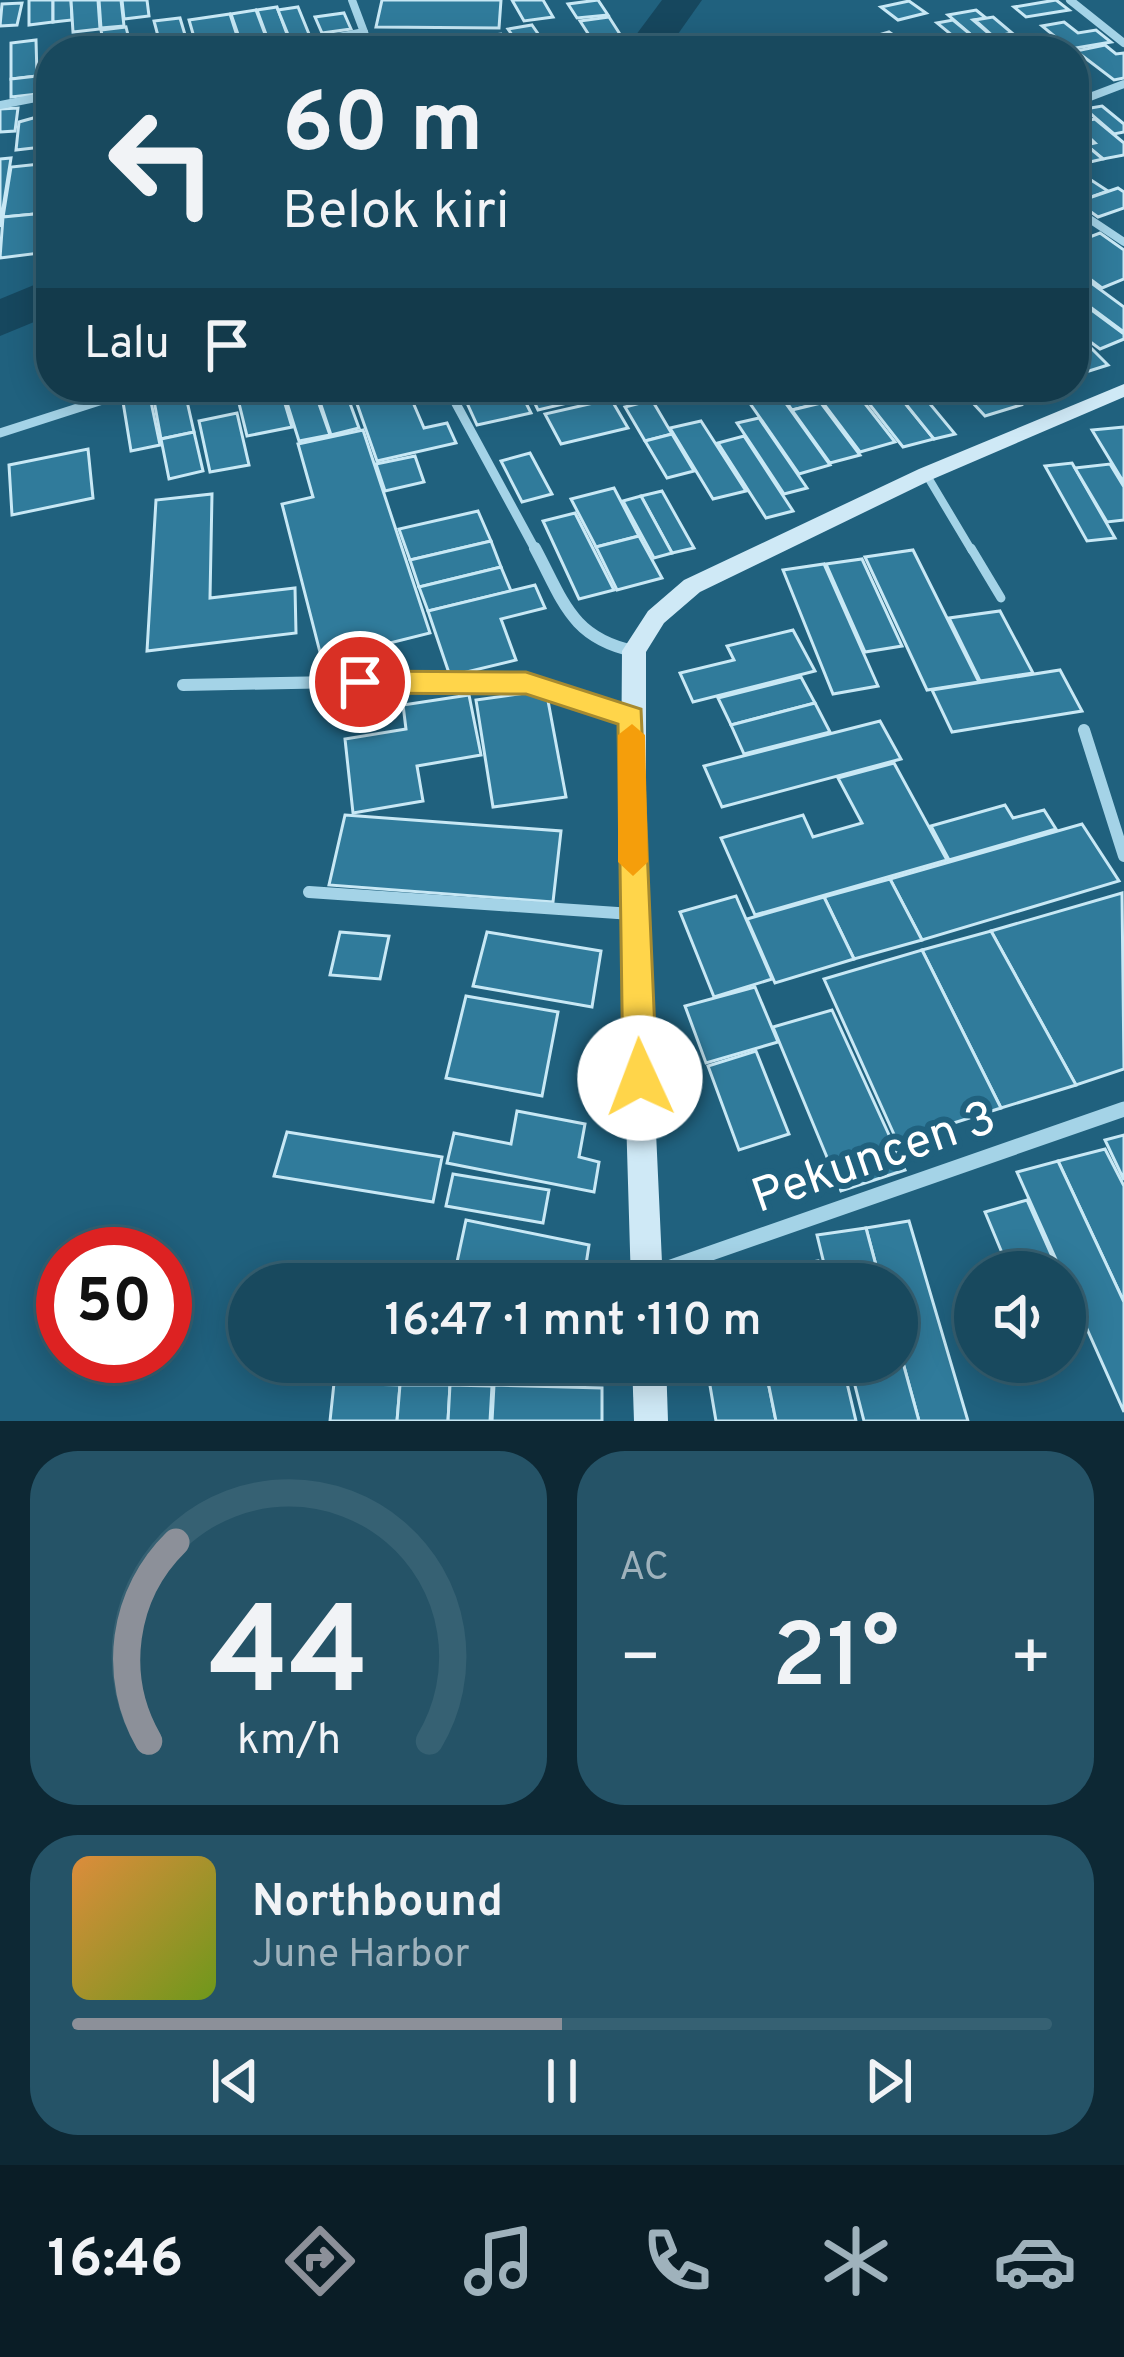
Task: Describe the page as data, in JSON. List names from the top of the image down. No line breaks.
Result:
{"streets":{"street":["Pekuncen 3"]},"page":{"turn":["60 m","Belok kiri"],"then":"Lalu","limit":"50","trip":"16:47 · 1 mnt · 110 m","tile":"AC","heat":["−","21°","+"],"song":["Northbound","June Harbor"],"tabs":"16:46","gauge":["44","km/h"]}}
